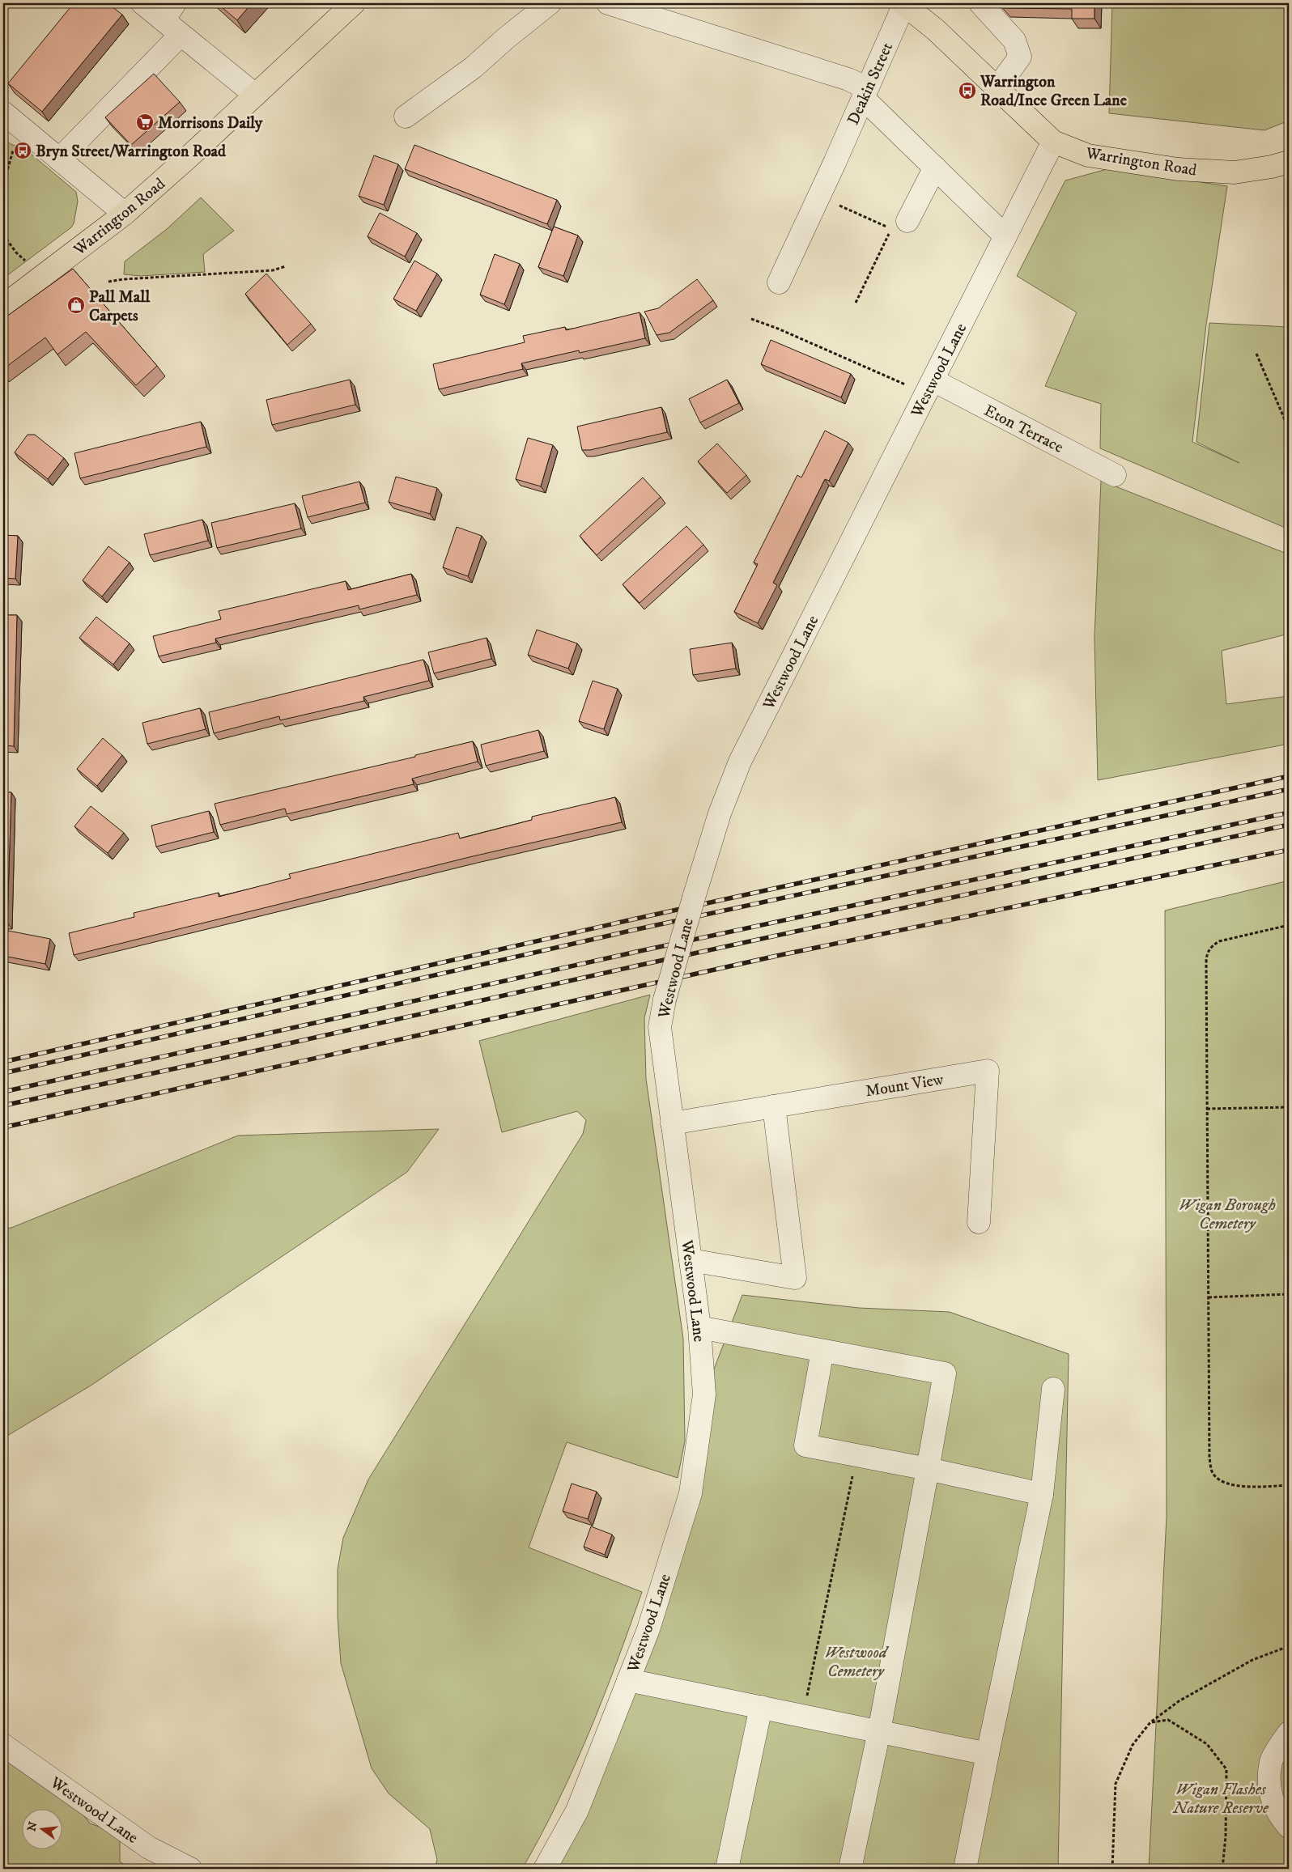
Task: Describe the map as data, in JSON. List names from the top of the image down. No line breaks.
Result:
{"streets":{"main road":["Warrington Road"],"street":["Deakin Street","Westwood Lane","Eton Terrace","Mount View"]},"crossings":[["Deakin Street","Warrington Road"],["Warrington Road","Westwood Lane"],["Westwood Lane","Eton Terrace"],["Westwood Lane","Mount View"]],"parks":["Wigan Borough Cemetery","Westwood Cemetery","Wigan Flashes Nature Reserve"],"places":{"bus stop":["Warrington Road/Ince Green Lane","Bryn Street/Warrington Road"],"supermarket":["Morrisons Daily"],"shop":["Pall Mall Carpets"]},"north":"left"}
